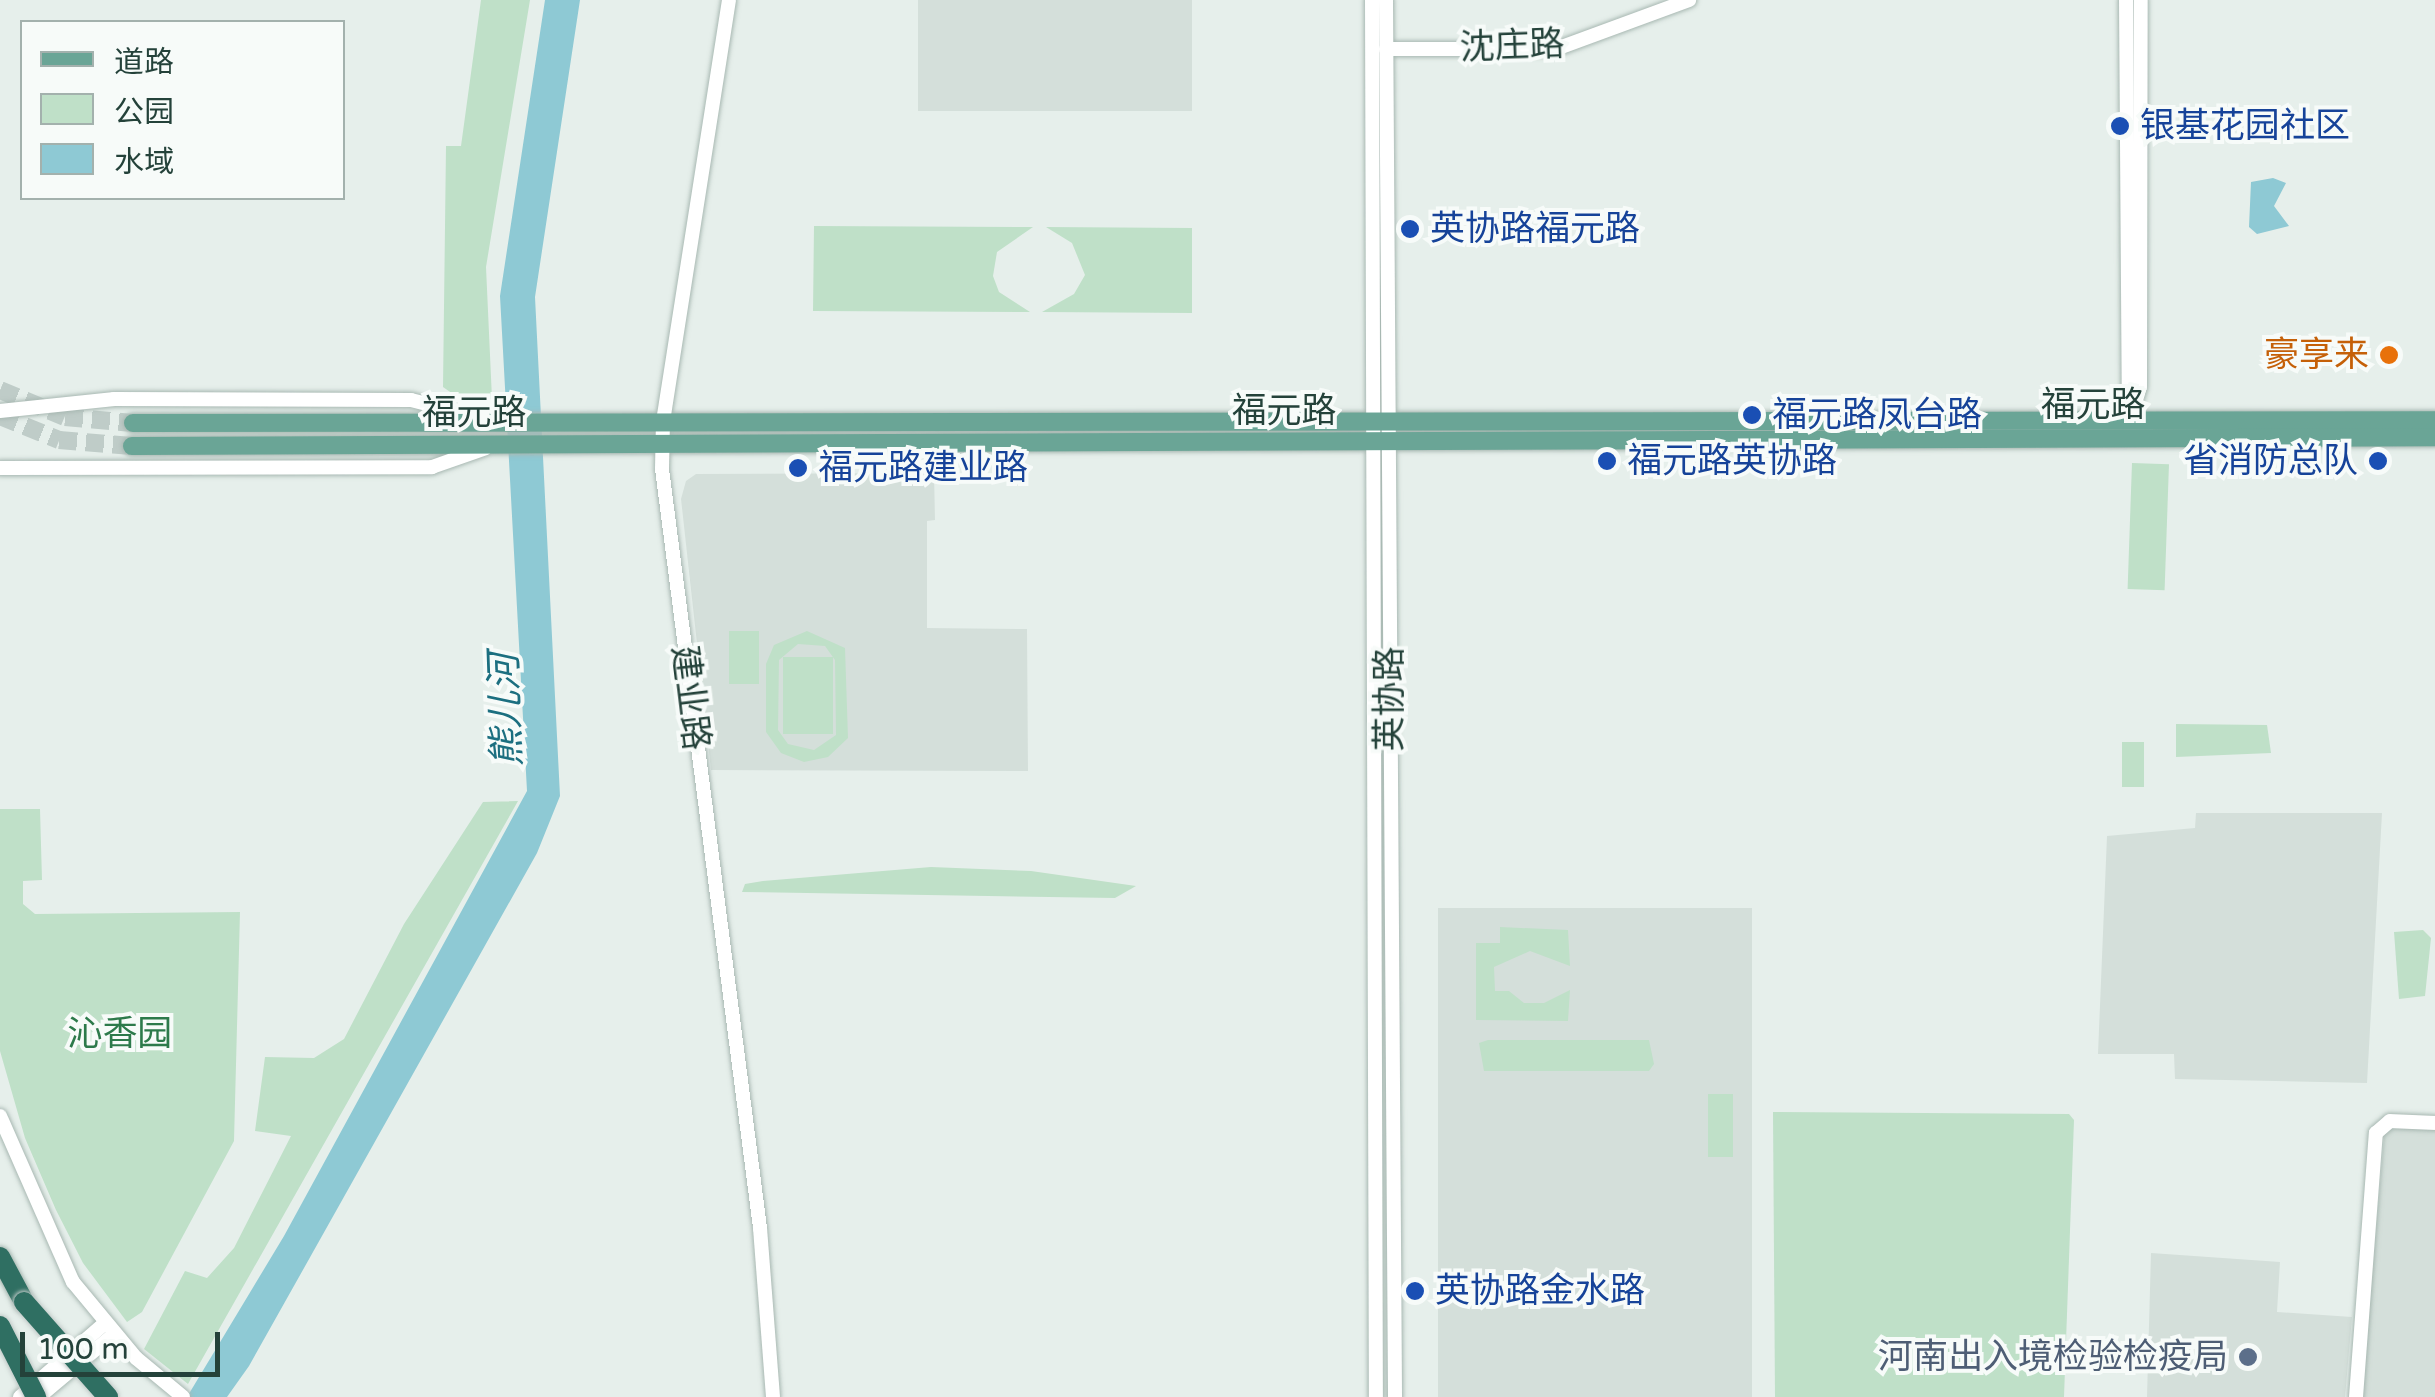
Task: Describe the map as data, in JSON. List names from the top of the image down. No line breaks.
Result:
{"streets":{"main road":["福元路"],"street":["沈庄路","建业路","英协路"]},"crossings":[["沈庄路","英协路"],["福元路","建业路"],["福元路","英协路"]],"water":["熊儿河"],"parks":["沁香园"],"places":["银基花园社区","英协路福元路","豪享来","福元路凤台路","福元路英协路","省消防总队","福元路建业路","英协路金水路","河南出入境检验检疫局"],"legend":["道路","公园","水域"],"scale_bar":"100 m"}
